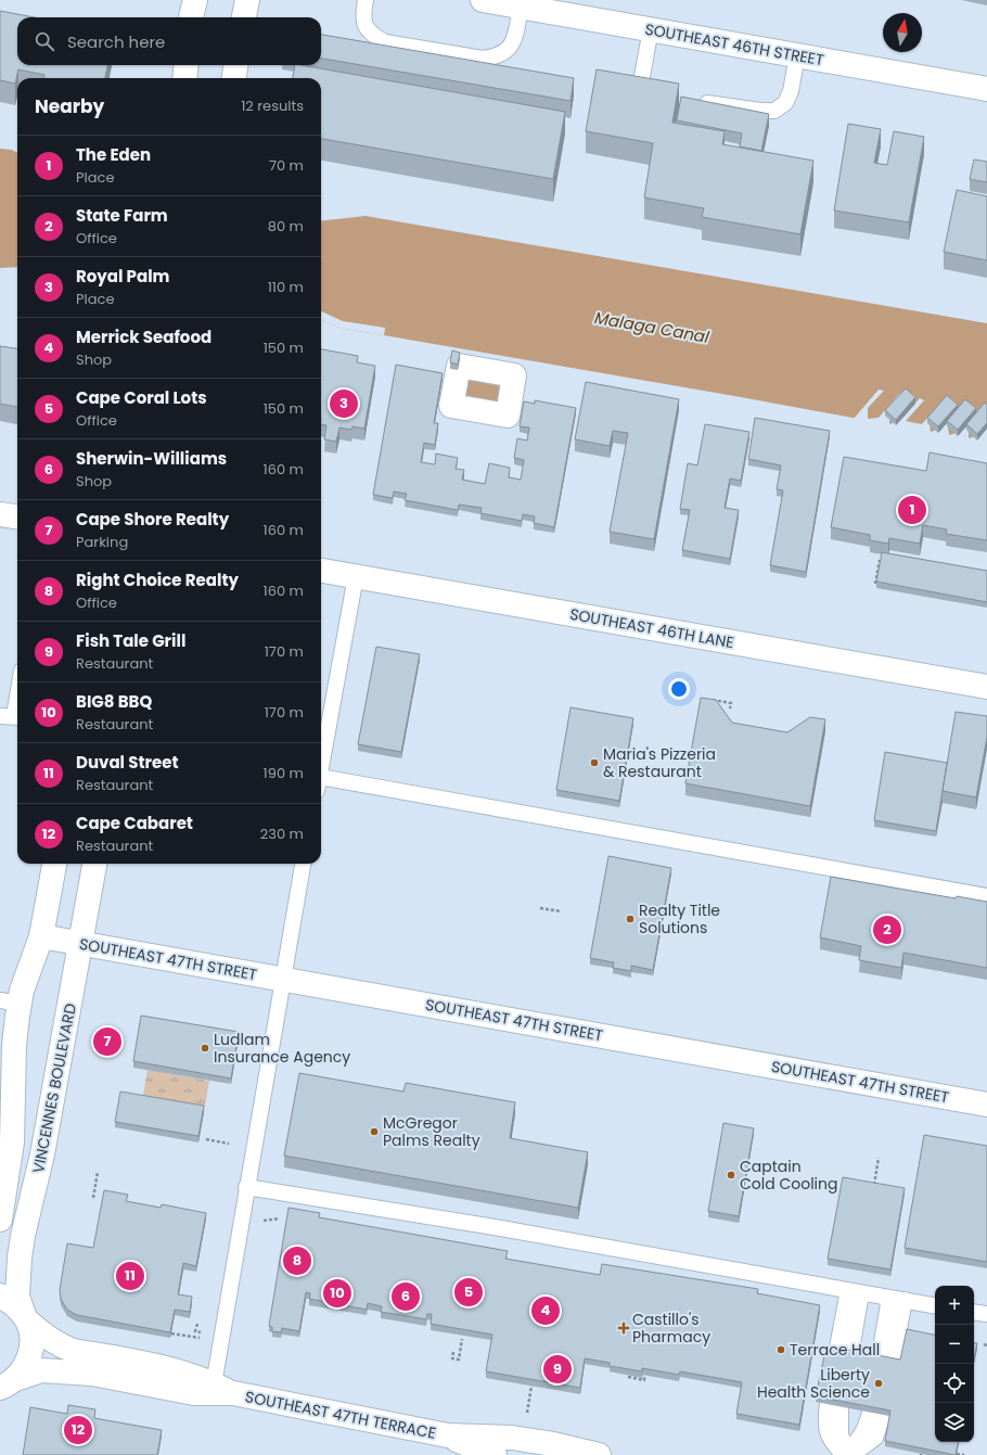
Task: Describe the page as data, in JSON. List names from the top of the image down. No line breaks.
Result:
{"streets":{"street":["SOUTHEAST 46TH STREET","SOUTHEAST 46TH LANE","SOUTHEAST 47TH STREET","VINCENNES BOULEVARD","SOUTHEAST 47TH TERRACE"]},"crossings":[["SOUTHEAST 47TH STREET","VINCENNES BOULEVARD"],["VINCENNES BOULEVARD","SOUTHEAST 47TH TERRACE"]],"water":["Malaga Canal"],"places":{"other":["Maria's Pizzeria & Restaurant","Realty Title Solutions","Ludlam Insurance Agency","McGregor Palms Realty","Captain Cold Cooling","Terrace Hall","Liberty Health Science"],"health":["Castillo's Pharmacy"]},"north":"top","page":{"search":"Search here","heading":["Nearby","12 results"],"list":[{"mark":"1","name":"The Eden","note":"Place","value":"70 m"},{"mark":"2","name":"State Farm","note":"Office","value":"80 m"},{"mark":"3","name":"Royal Palm","note":"Place","value":"110 m"},{"mark":"4","name":"Merrick Seafood","note":"Shop","value":"150 m"},{"mark":"5","name":"Cape Coral Lots","note":"Office","value":"150 m"},{"mark":"6","name":"Sherwin-Williams","note":"Shop","value":"160 m"},{"mark":"7","name":"Cape Shore Realty","note":"Parking","value":"160 m"},{"mark":"8","name":"Right Choice Realty","note":"Office","value":"160 m"},{"mark":"9","name":"Fish Tale Grill","note":"Restaurant","value":"170 m"},{"mark":"10","name":"BIG8 BBQ","note":"Restaurant","value":"170 m"},{"mark":"11","name":"Duval Street","note":"Restaurant","value":"190 m"},{"mark":"12","name":"Cape Cabaret","note":"Restaurant","value":"230 m"}],"pins":["3","1","2","7","8","11","5","10","6","4","9","12"],"map_buttons":["+","−"]}}
